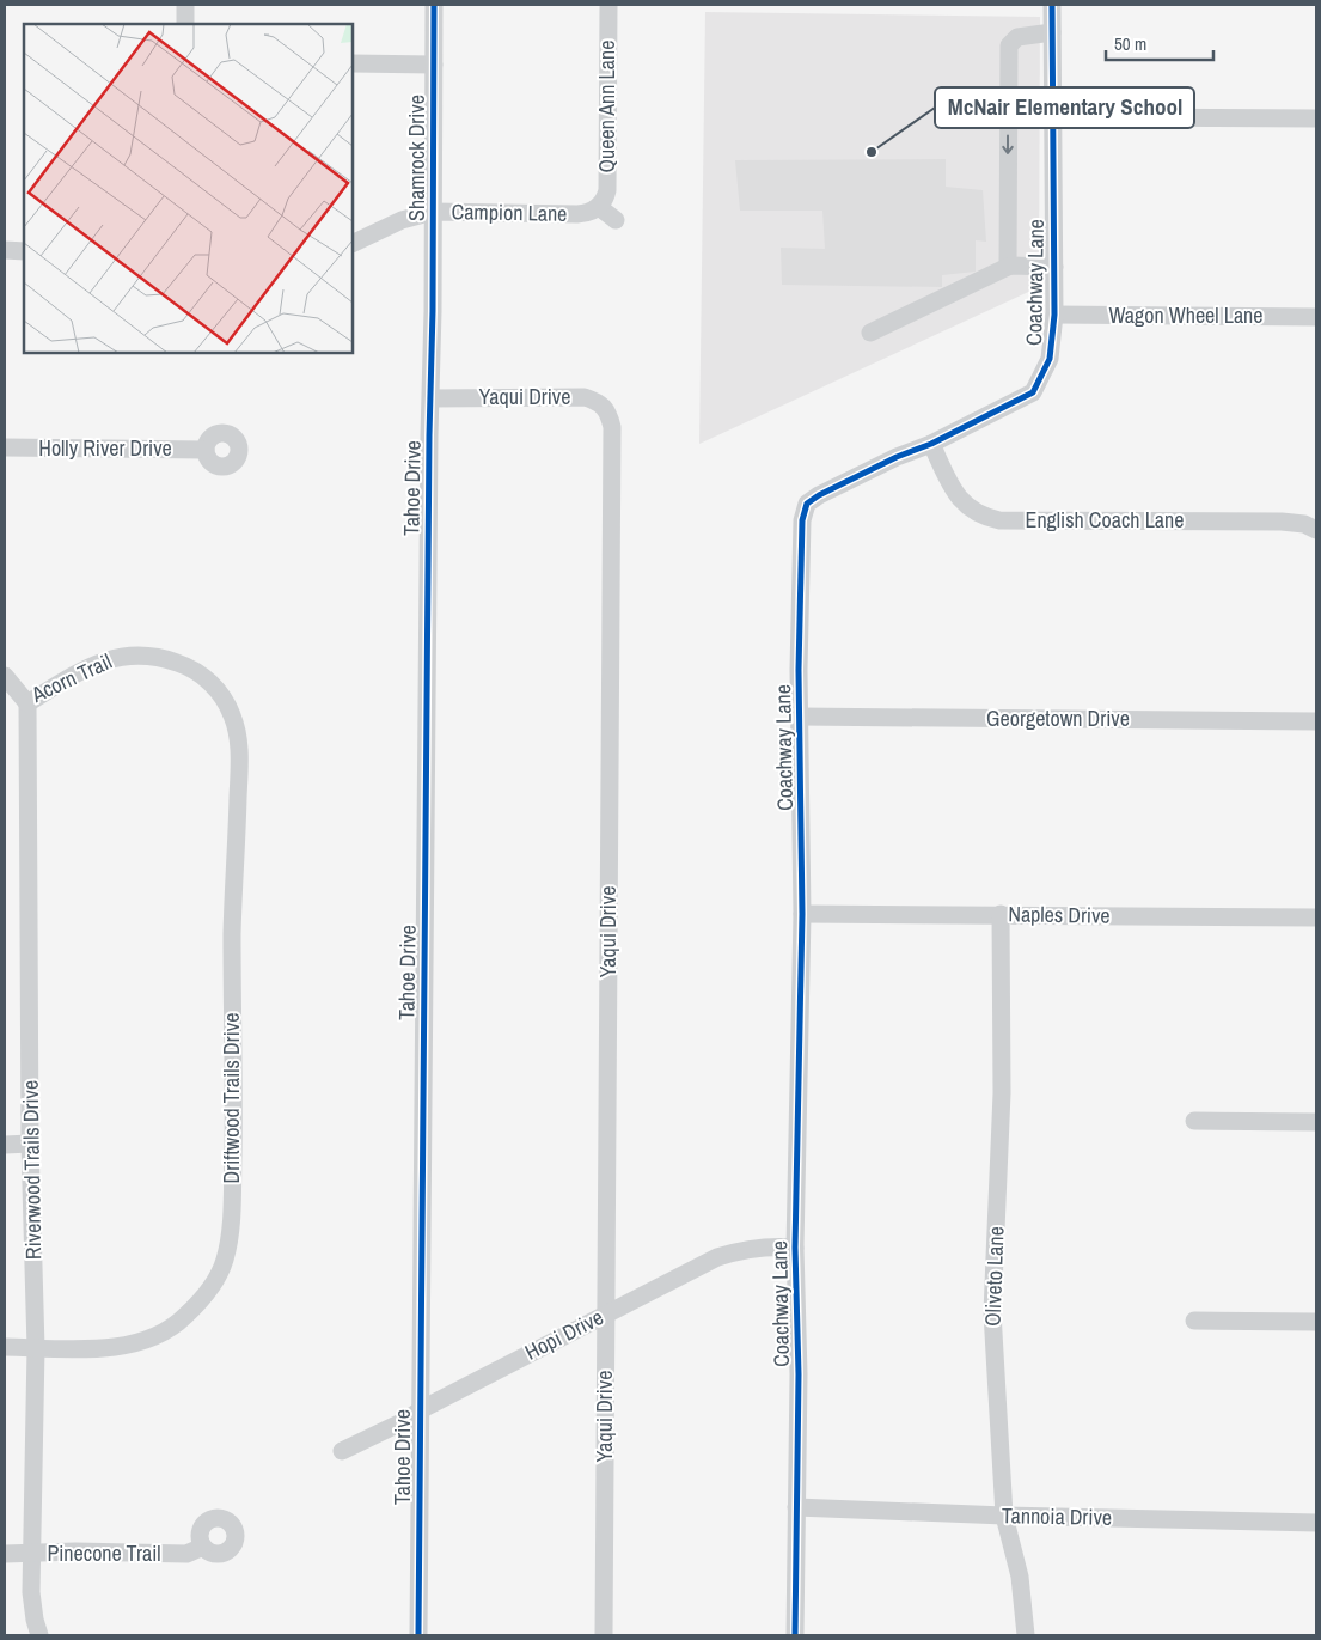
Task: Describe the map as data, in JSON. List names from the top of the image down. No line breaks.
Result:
{"streets":{"street":["Queen Ann Lane","Shamrock Drive","Campion Lane","Coachway Lane","Wagon Wheel Lane","Yaqui Drive","Holly River Drive","Tahoe Drive","English Coach Lane","Acorn Trail","Georgetown Drive","Naples Drive","Driftwood Trails Drive","Riverwood Trails Drive","Oliveto Lane","Hopi Drive","Tannoia Drive","Pinecone Trail"]},"crossings":[["Queen Ann Lane","Campion Lane"],["Shamrock Drive","Campion Lane"],["Shamrock Drive","Tahoe Drive"],["Coachway Lane","Wagon Wheel Lane"],["Coachway Lane","English Coach Lane"],["Coachway Lane","Georgetown Drive"],["Coachway Lane","Naples Drive"],["Coachway Lane","Hopi Drive"],["Coachway Lane","Tannoia Drive"],["Yaqui Drive","Tahoe Drive"],["Yaqui Drive","Hopi Drive"],["Tahoe Drive","Hopi Drive"],["Acorn Trail","Driftwood Trails Drive"],["Acorn Trail","Riverwood Trails Drive"],["Naples Drive","Oliveto Lane"],["Driftwood Trails Drive","Riverwood Trails Drive"],["Riverwood Trails Drive","Pinecone Trail"],["Oliveto Lane","Tannoia Drive"]],"places":["McNair Elementary School"],"scale_bar":"50 m"}
